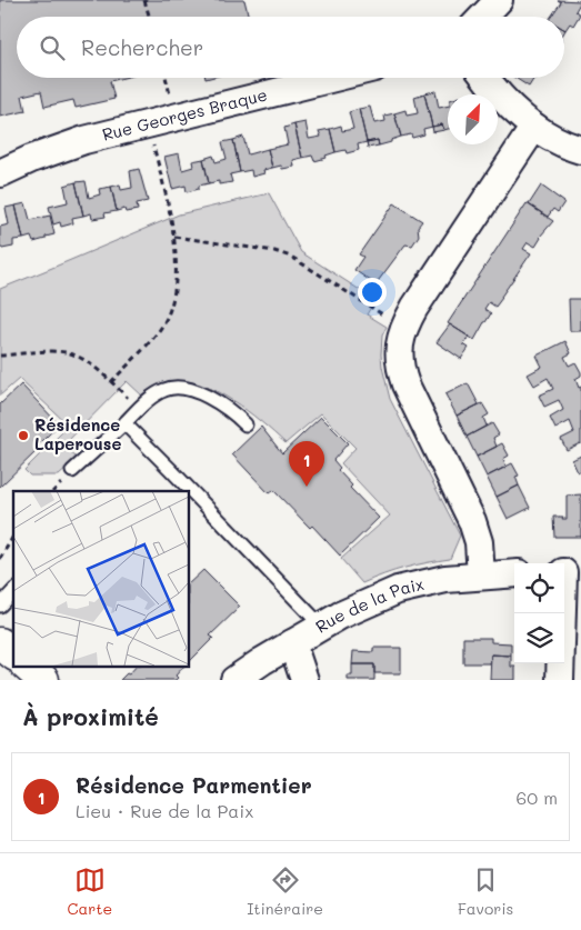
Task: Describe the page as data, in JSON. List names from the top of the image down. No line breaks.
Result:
{"streets":{"street":["Rue Georges Braque","Rue de la Paix"]},"places":["Résidence Laperouse"],"north":"top right","page":{"search":"Rechercher","pins":"1","heading":"À proximité","list":[{"mark":"1","name":"Résidence Parmentier","note":"Lieu · Rue de la Paix","value":"60 m"}],"nav":["Carte","Itinéraire","Favoris"]}}
